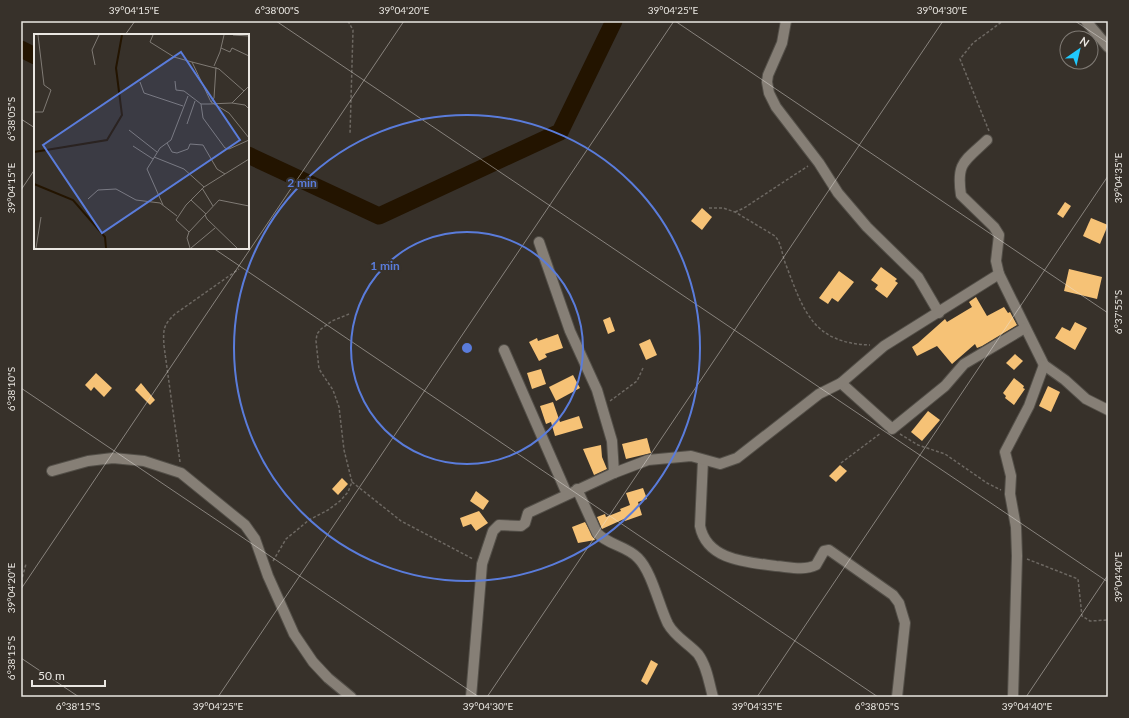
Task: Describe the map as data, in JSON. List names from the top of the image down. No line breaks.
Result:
{"scale_bar":"50 m","north":"top right","coordinates":["39°04'15\"E","6°38'00\"S","39°04'20\"E","39°04'25\"E","39°04'30\"E","6°38'05\"S","39°04'35\"E","6°37'55\"S","6°38'10\"S","39°04'40\"E","6°38'15\"S"],"rings":["2 min","1 min"]}
